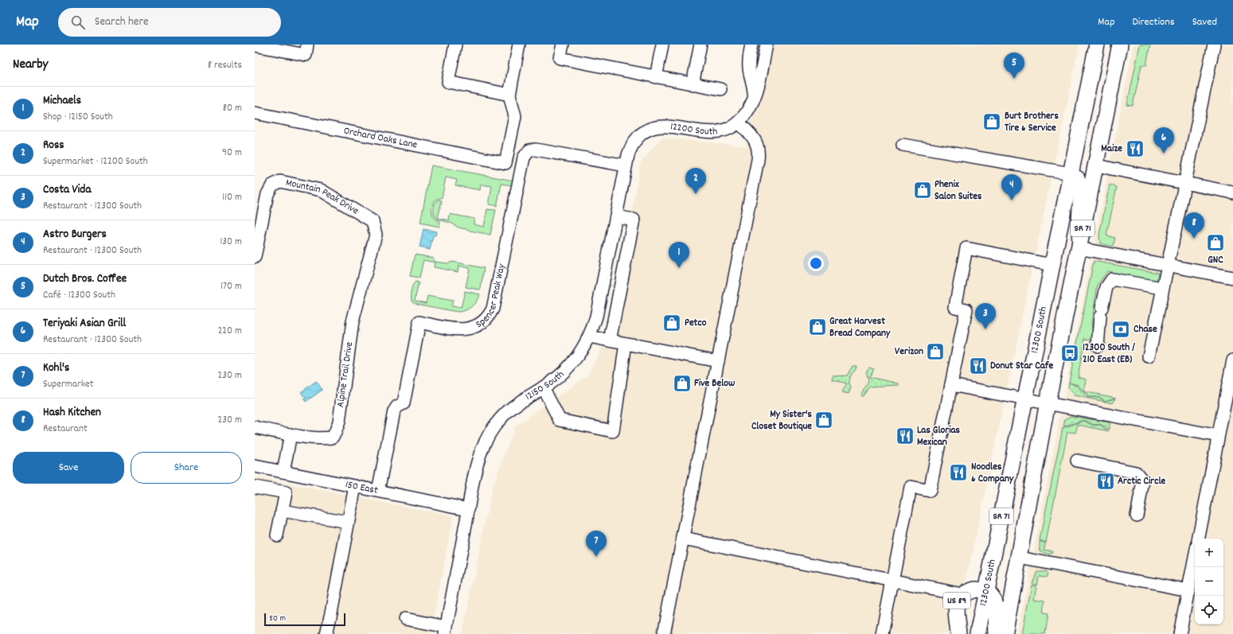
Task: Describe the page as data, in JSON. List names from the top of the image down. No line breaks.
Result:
{"streets":{"main road":["SR 71","12300 South","US 89"],"street":["12200 South","Orchard Oaks Lane","Mountain Peak Drive","Spencer Peak Way","Alpine Trail Drive","12150 South","150 East"]},"crossings":[["12200 South","12150 South"],["Mountain Peak Drive","Alpine Trail Drive"],["Spencer Peak Way","12150 South"],["Spencer Peak Way","150 East"],["12300 South","US 89"],["12150 South","150 East"]],"places":{"shop":["Burt Brothers Tire & Service","Phenix Salon Suites","GNC","Petco","Great Harvest Bread Company","Verizon","Five Below","My Sister's Closet Boutique"],"restaurant":["Maize","Donut Star Cafe","Las Glorias Mexican","Noodles & Company","Arctic Circle"],"bank":["Chase"],"bus stop":["12300 South / 210 East (EB)"]},"scale_bar":"50 m","page":{"header":"Map","search":"Search here","nav":["Map","Directions","Saved"],"heading":["Nearby","8 results"],"pins":["5","6","2","4","8","1","3","7"],"list":[{"mark":"1","name":"Michaels","note":"Shop · 12150 South","value":"80 m"},{"mark":"2","name":"Ross","note":"Supermarket · 12200 South","value":"90 m"},{"mark":"3","name":"Costa Vida","note":"Restaurant · 12300 South","value":"110 m"},{"mark":"4","name":"Astro Burgers","note":"Restaurant · 12300 South","value":"130 m"},{"mark":"5","name":"Dutch Bros. Coffee","note":"Café · 12300 South","value":"170 m"},{"mark":"6","name":"Teriyaki Asian Grill","note":"Restaurant · 12300 South","value":"220 m"},{"mark":"7","name":"Kohl's","note":"Supermarket","value":"230 m"},{"mark":"8","name":"Hash Kitchen","note":"Restaurant","value":"230 m"}],"buttons":["Save","Share"],"map_buttons":["+","−"],"scale":"50 m"}}
